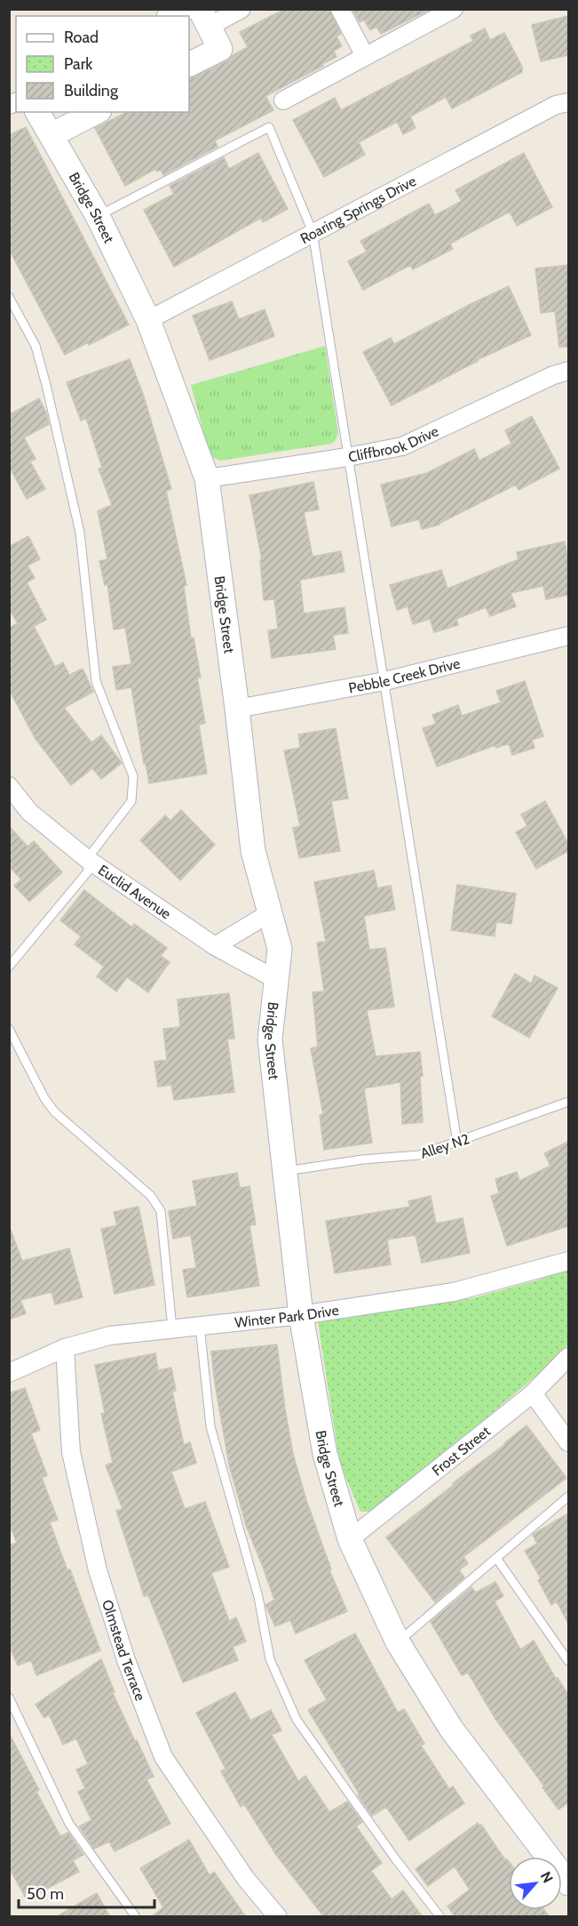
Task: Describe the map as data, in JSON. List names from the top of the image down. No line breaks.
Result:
{"streets":{"street":["Bridge Street","Roaring Springs Drive","Cliffbrook Drive","Pebble Creek Drive","Euclid Avenue","Winter Park Drive","Frost Street","Olmstead Terrace"],"lane":["Alley N2"]},"crossings":[["Bridge Street","Roaring Springs Drive"],["Bridge Street","Cliffbrook Drive"],["Bridge Street","Pebble Creek Drive"],["Bridge Street","Euclid Avenue"],["Bridge Street","Alley N2"],["Bridge Street","Winter Park Drive"],["Bridge Street","Frost Street"],["Winter Park Drive","Olmstead Terrace"]],"legend":["Road","Park","Building"],"scale_bar":"50 m","north":"top right"}
